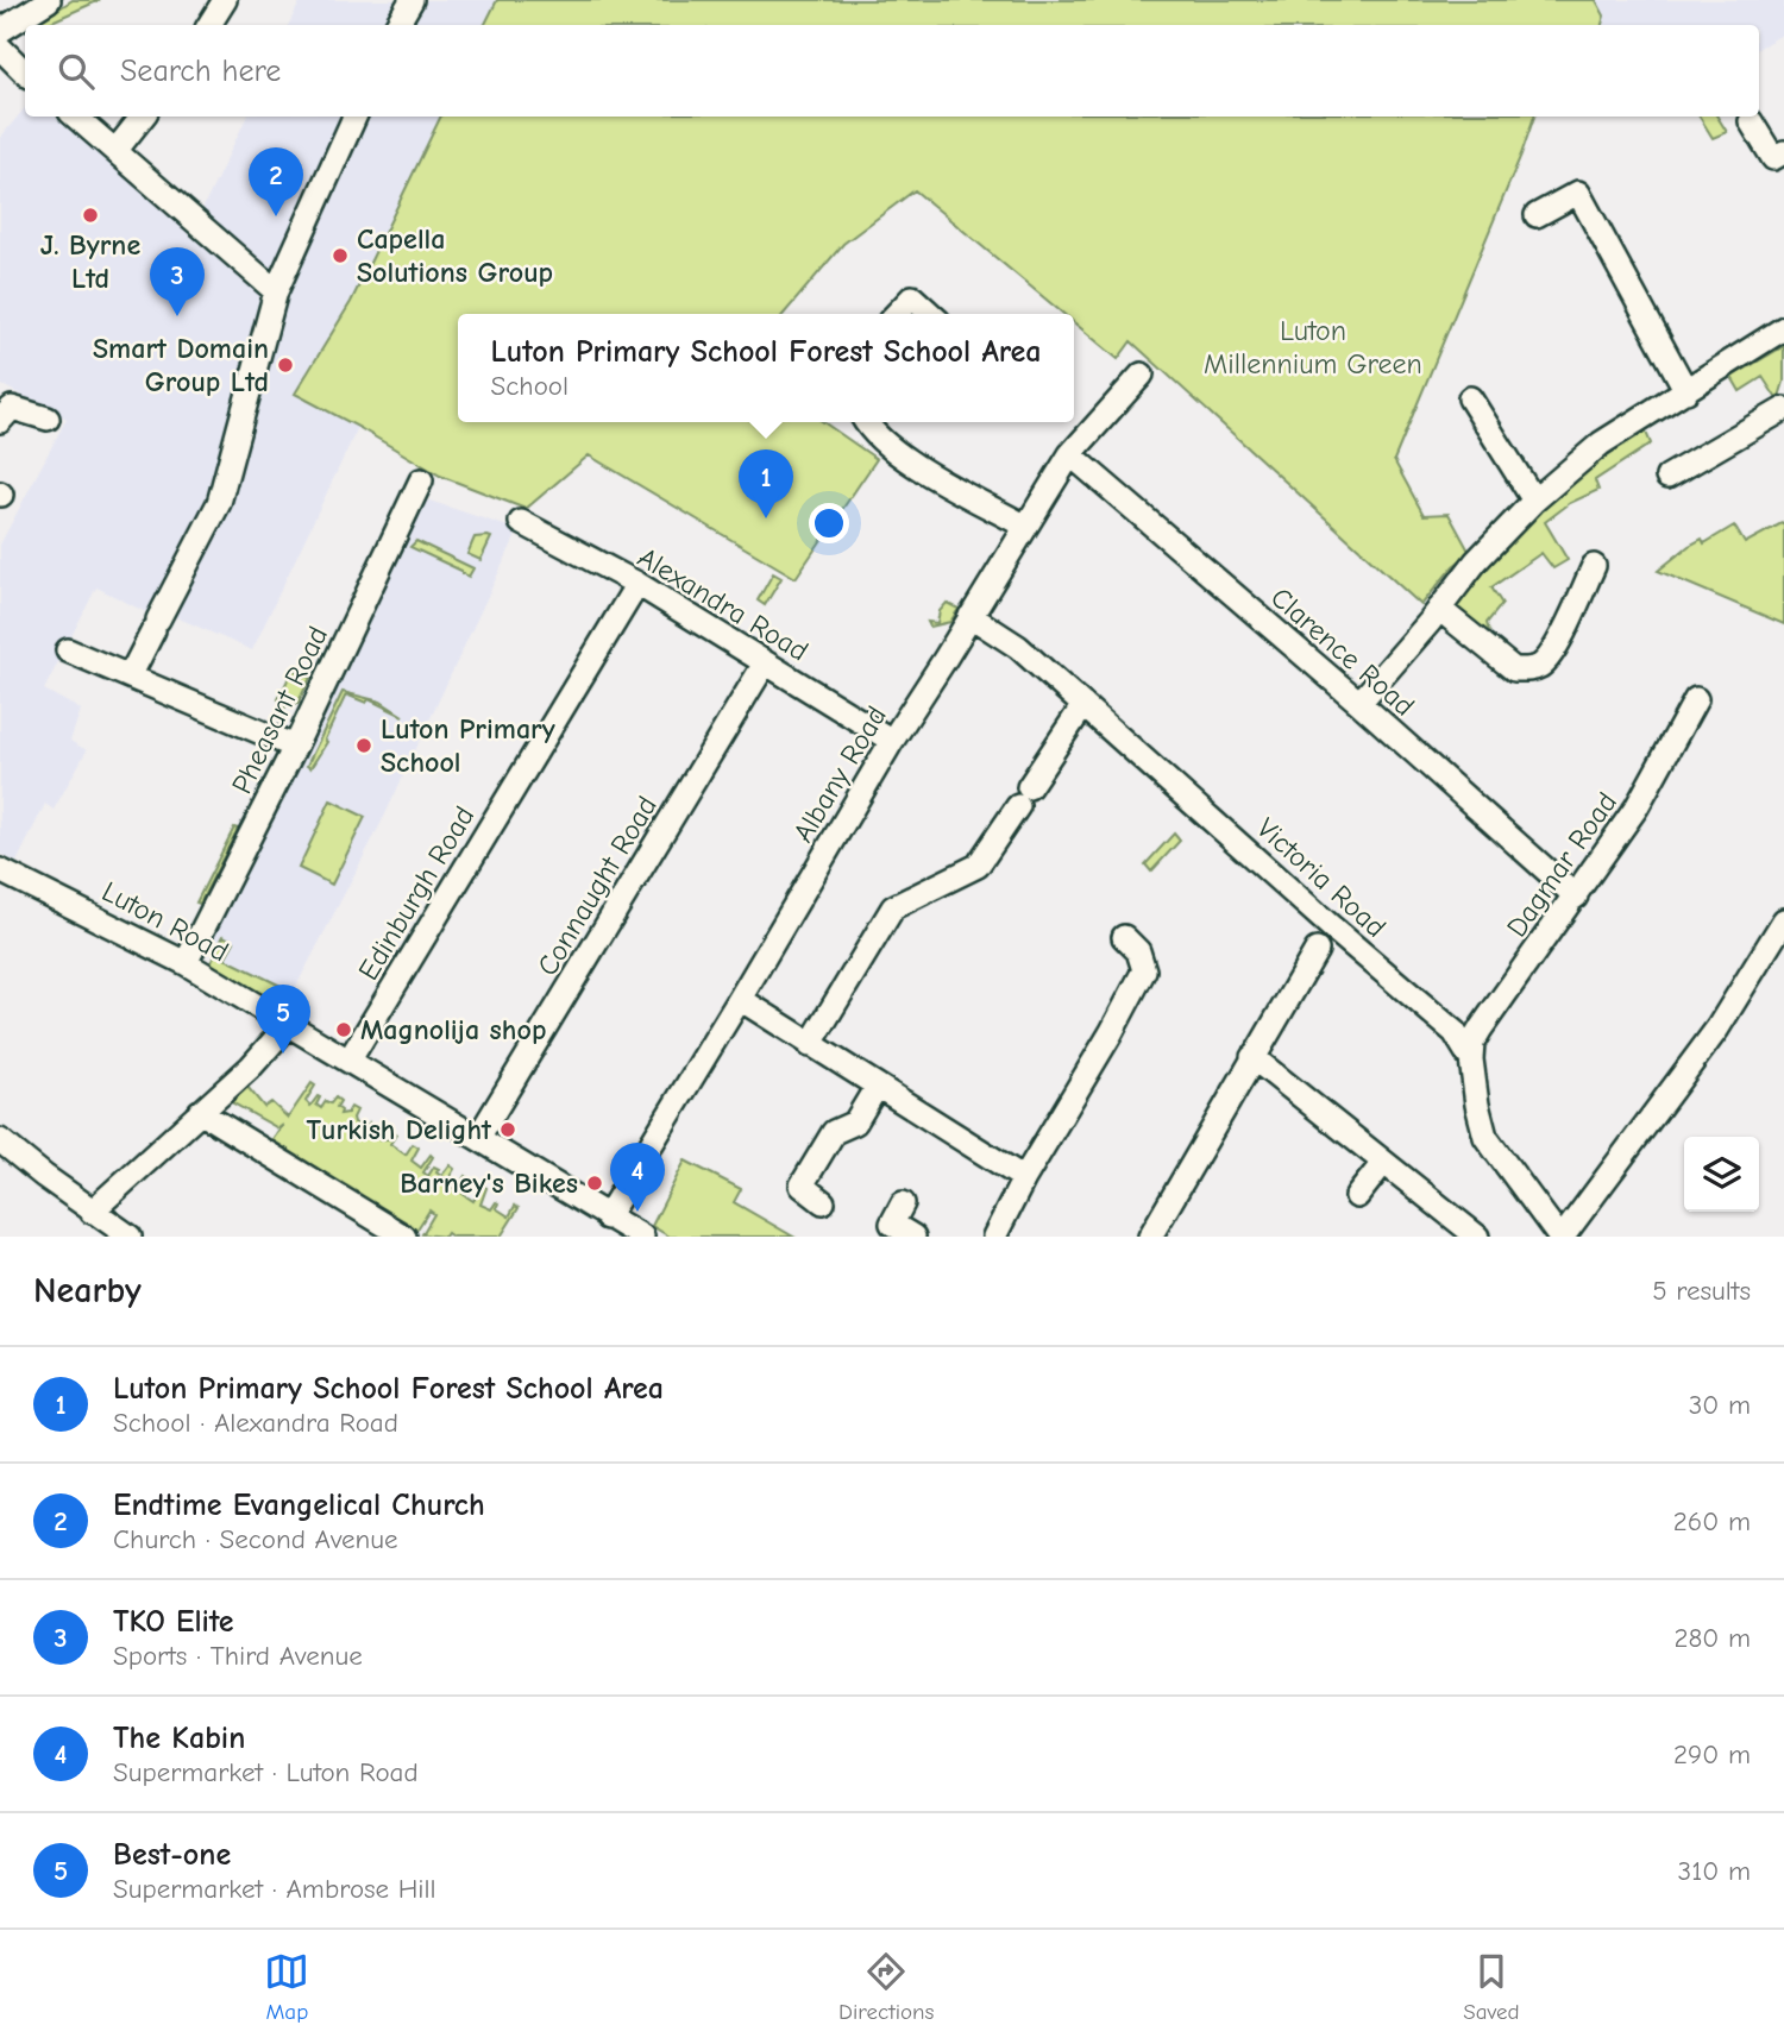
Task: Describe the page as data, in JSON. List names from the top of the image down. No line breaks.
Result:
{"streets":{"street":["Alexandra Road","Clarence Road","Pheasant Road","Albany Road","Dagmar Road","Victoria Road","Connaught Road","Edinburgh Road","Luton Road"]},"crossings":[["Alexandra Road","Albany Road"],["Alexandra Road","Connaught Road"],["Alexandra Road","Edinburgh Road"],["Clarence Road","Albany Road"],["Clarence Road","Dagmar Road"],["Pheasant Road","Luton Road"],["Albany Road","Victoria Road"],["Albany Road","Luton Road"],["Dagmar Road","Victoria Road"],["Connaught Road","Luton Road"],["Edinburgh Road","Luton Road"]],"parks":["Luton Millennium Green"],"places":["J. Byrne Ltd","Capella Solutions Group","Smart Domain Group Ltd","Luton Primary School","Magnolija shop","Turkish Delight","Barney's Bikes"],"page":{"search":"Search here","pins":["2","3","1","5","4"],"popup":["Luton Primary School Forest School Area","School"],"heading":["Nearby","5 results"],"list":[{"mark":"1","name":"Luton Primary School Forest School Area","note":"School · Alexandra Road","value":"30 m"},{"mark":"2","name":"Endtime Evangelical Church","note":"Church · Second Avenue","value":"260 m"},{"mark":"3","name":"TKO Elite","note":"Sports · Third Avenue","value":"280 m"},{"mark":"4","name":"The Kabin","note":"Supermarket · Luton Road","value":"290 m"},{"mark":"5","name":"Best-one","note":"Supermarket · Ambrose Hill","value":"310 m"}],"nav":["Map","Directions","Saved"]}}
